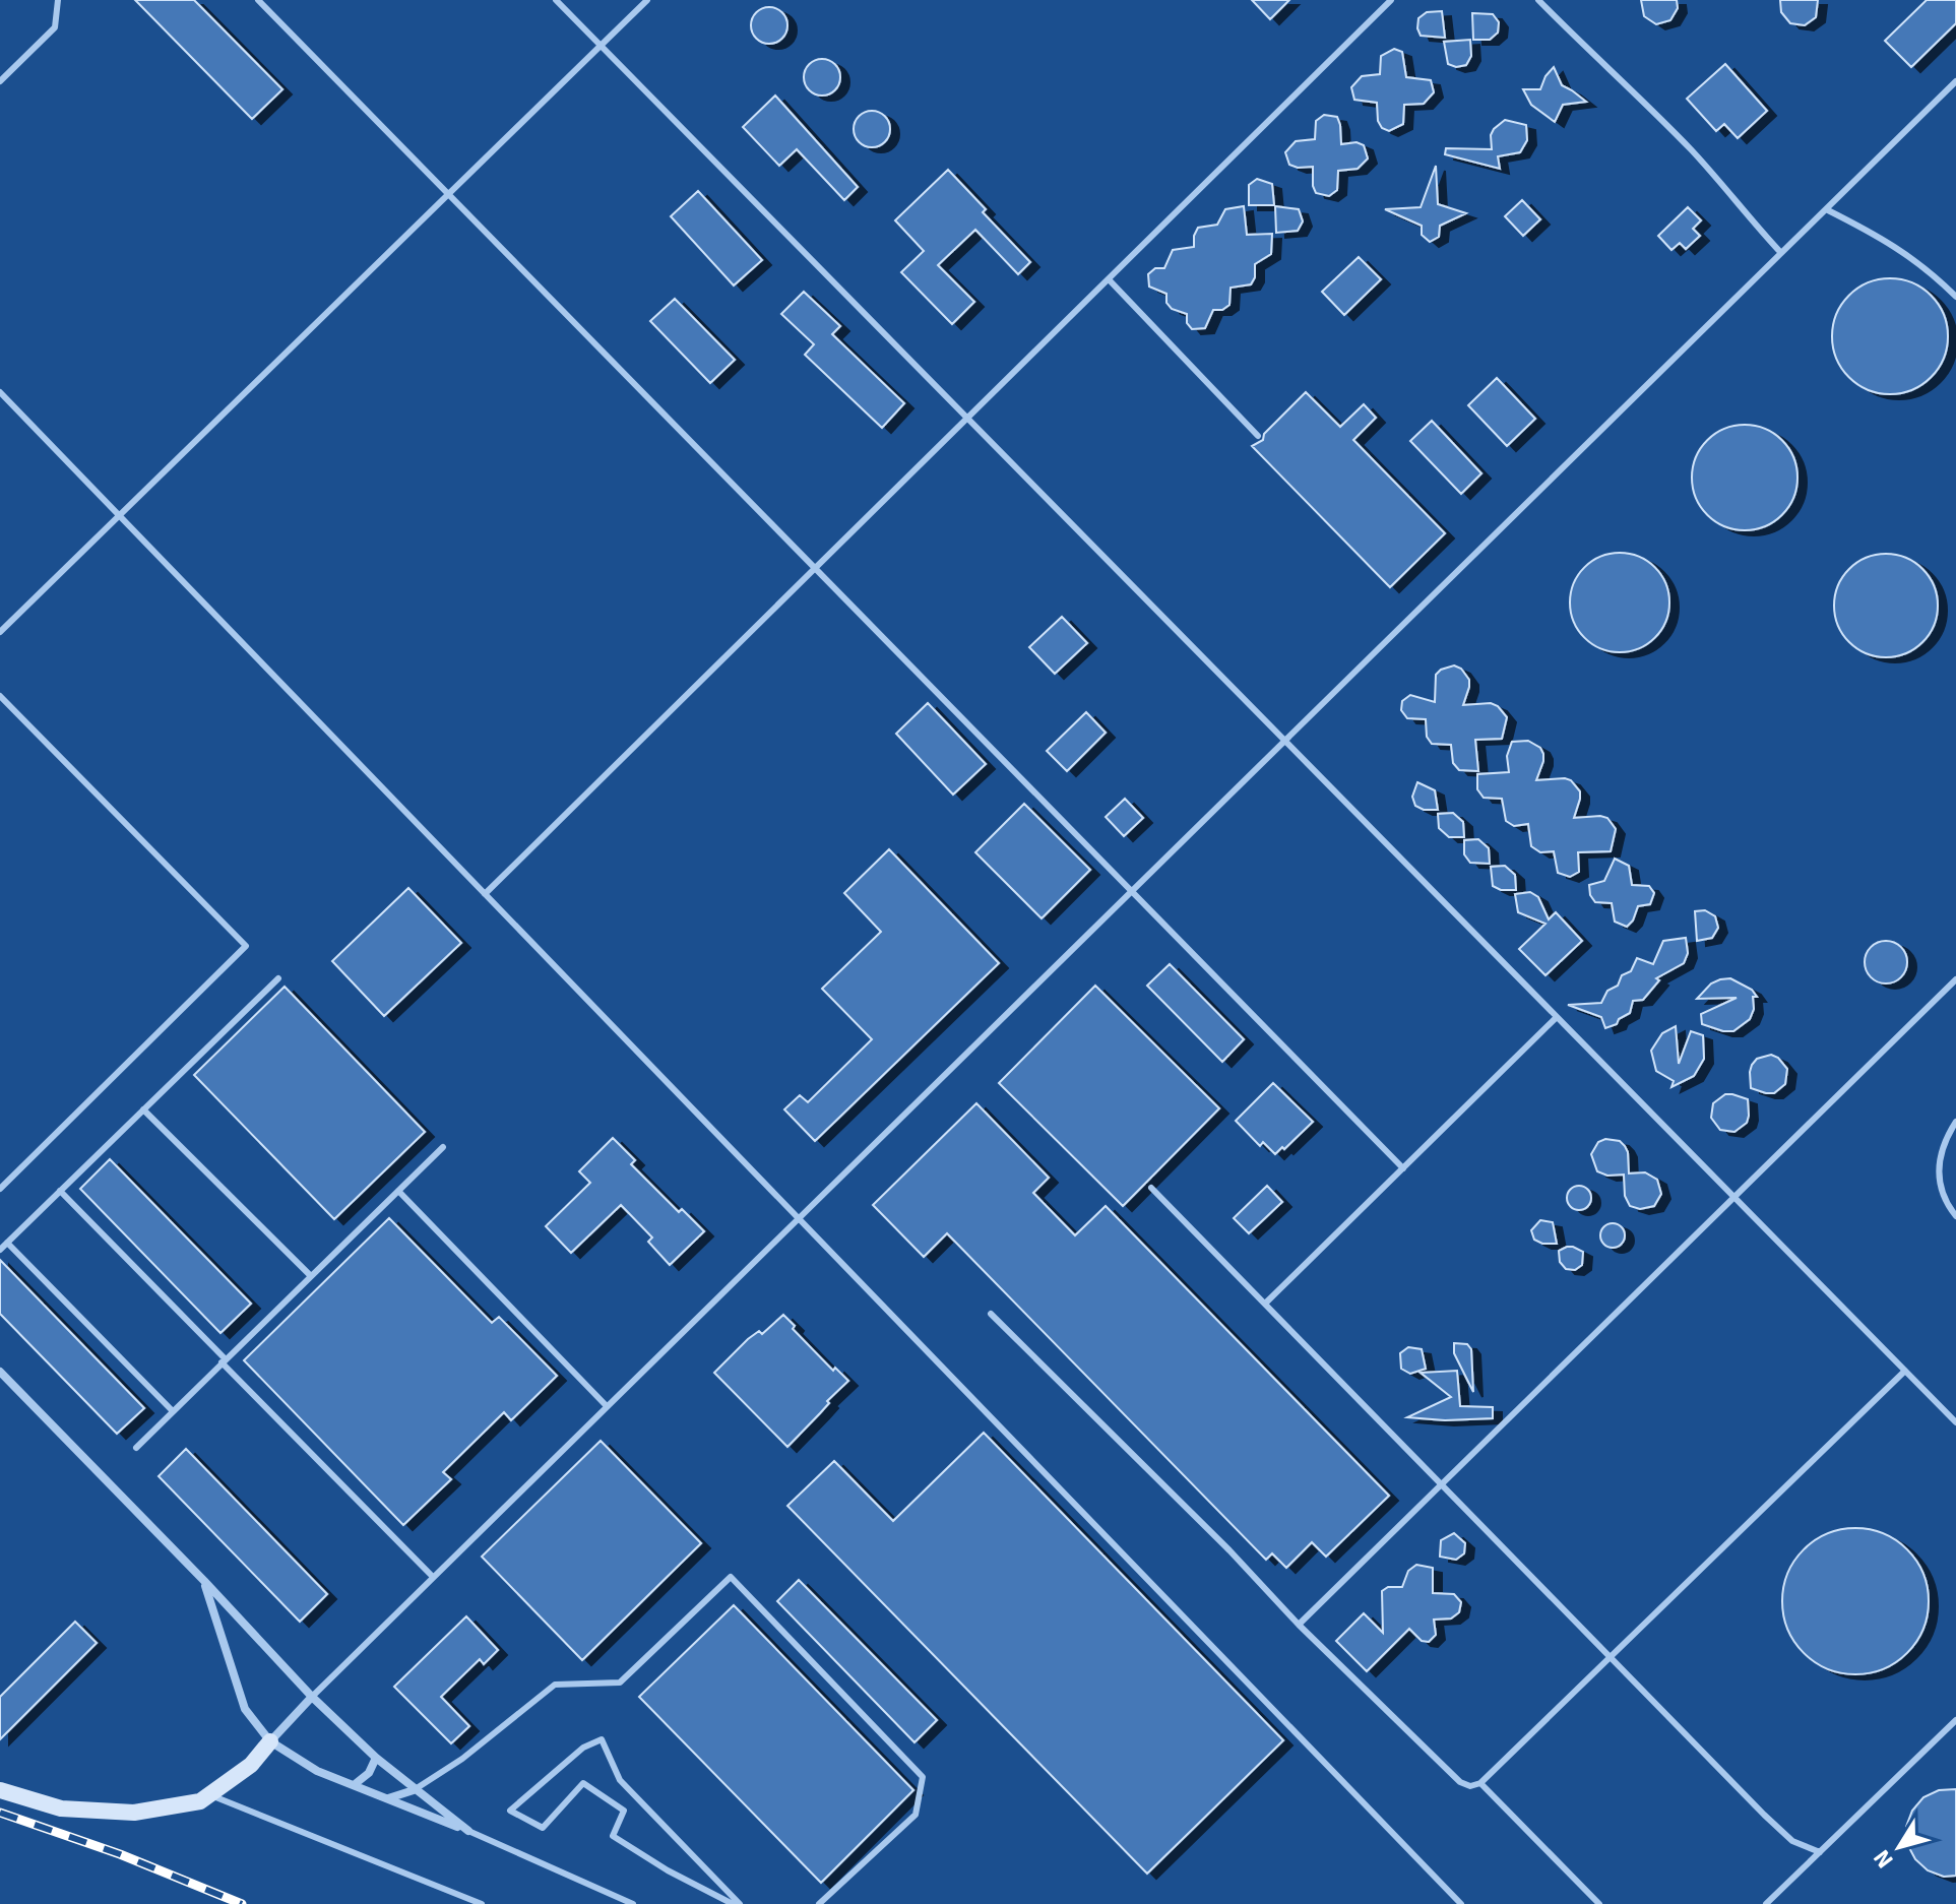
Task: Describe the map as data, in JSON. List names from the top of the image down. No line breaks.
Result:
{"north":"bottom left"}
